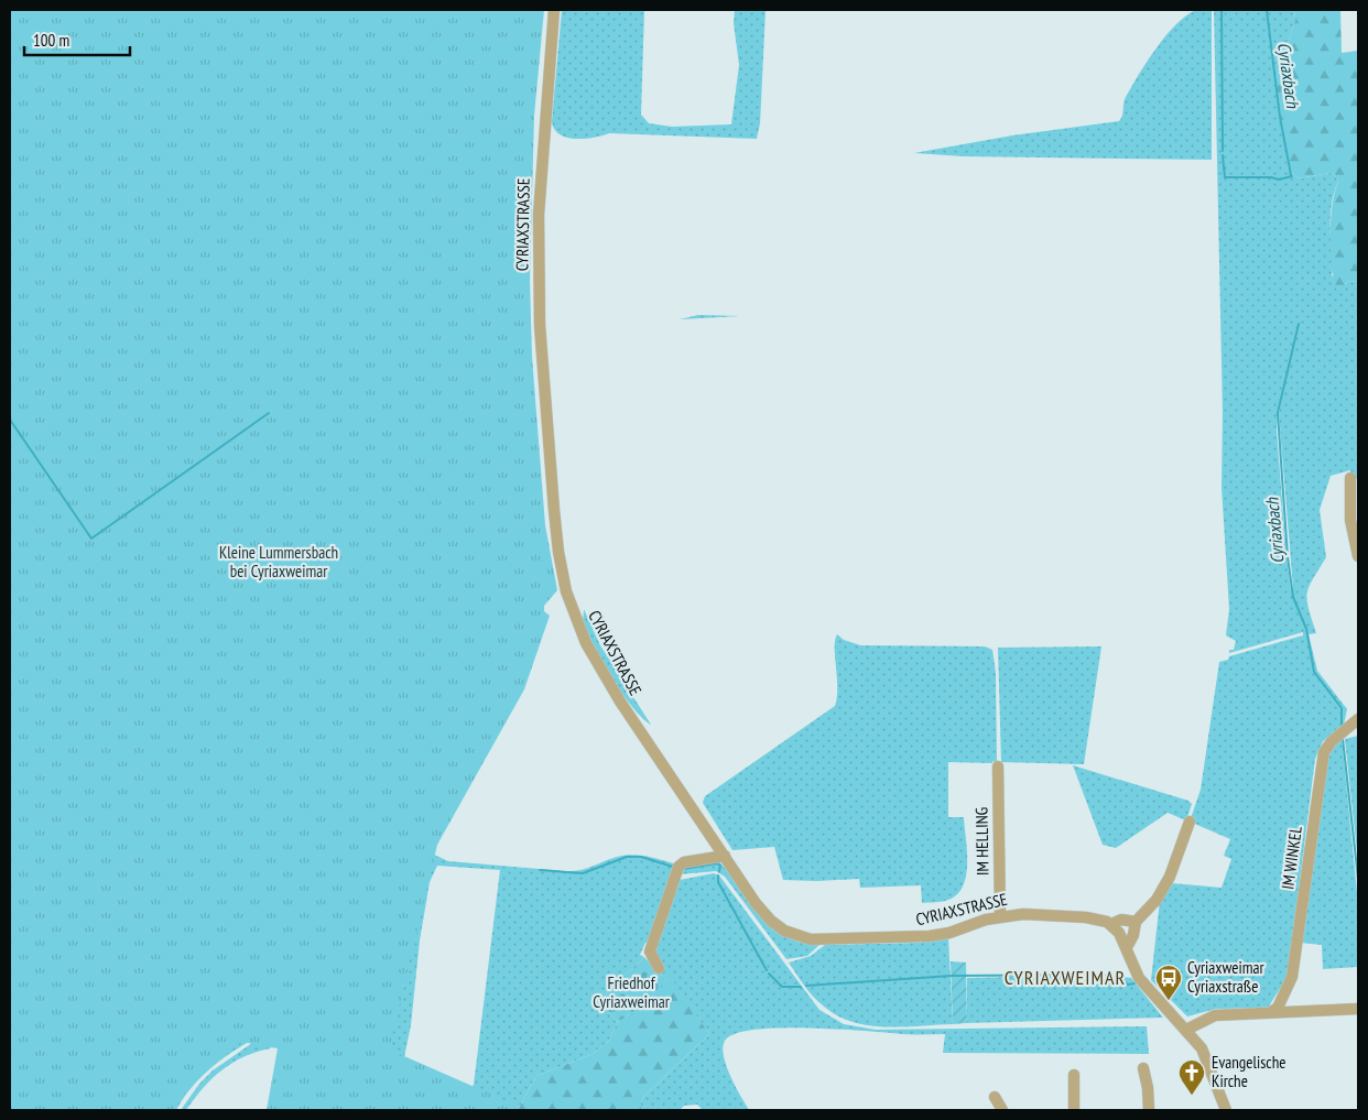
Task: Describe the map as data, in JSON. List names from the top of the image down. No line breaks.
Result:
{"streets":{"street":["CYRIAXSTRASSE","IM HELLING","IM WINKEL"]},"crossings":[["CYRIAXSTRASSE","IM HELLING"]],"districts":["CYRIAXWEIMAR"],"water":["Cyriaxbach"],"parks":["Kleine Lummersbach bei Cyriaxweimar","Friedhof Cyriaxweimar"],"places":{"bus stop":["Cyriaxweimar Cyriaxstraße"],"church":["Evangelische Kirche"]},"scale_bar":"100 m"}
